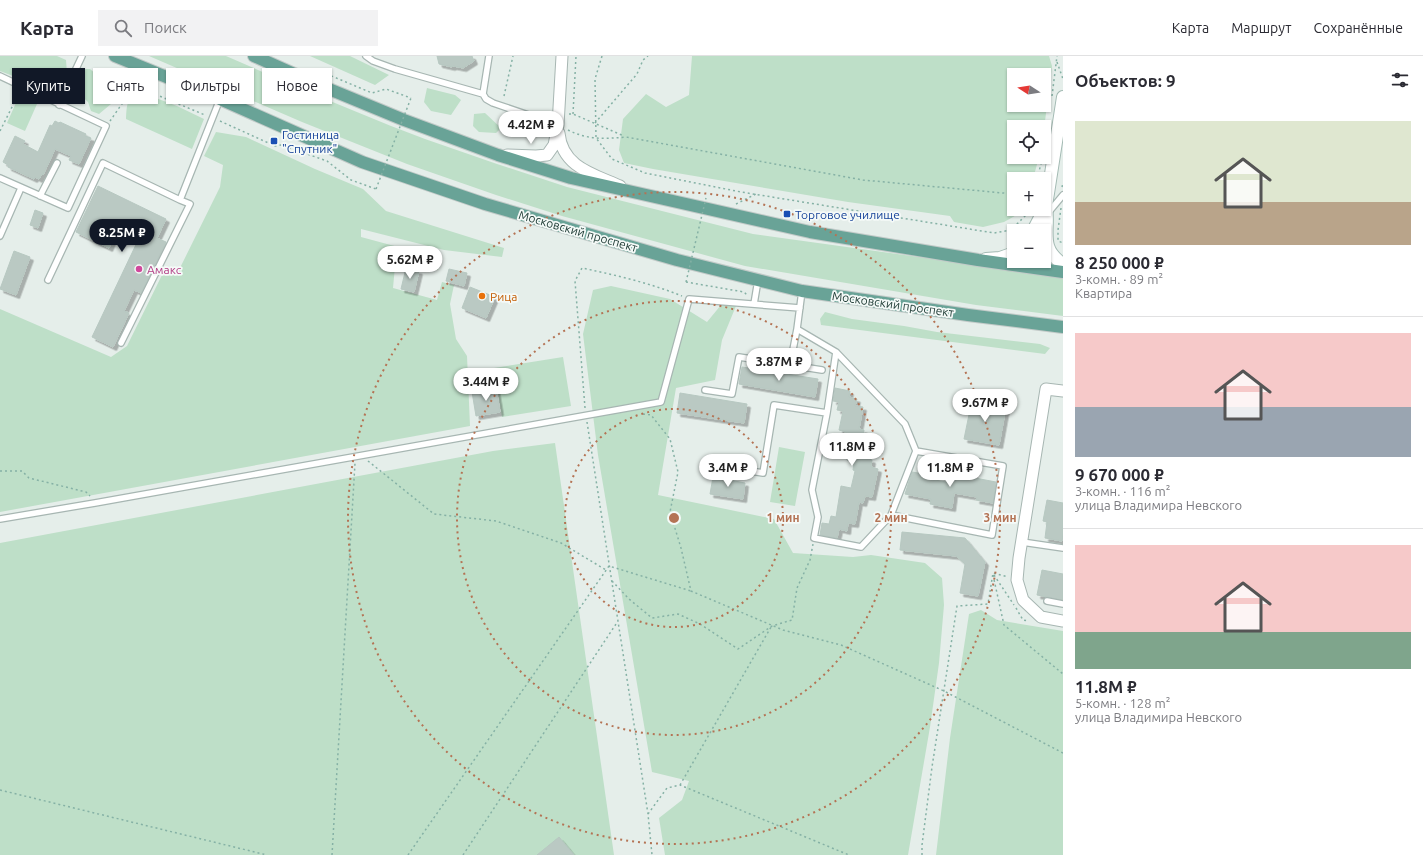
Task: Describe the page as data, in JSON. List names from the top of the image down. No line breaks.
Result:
{"streets":{"main road":["Московский проспект"]},"places":{"transit":["Гостиница \"Спутник\"","Торговое училище"],"other":["Амакс","Рица"]},"north":"left","page":{"header":"Карта","search":"Поиск","nav":["Карта","Маршрут","Сохранённые"],"heading":"Объектов: 9","map_buttons":["+","−"],"chip":["Купить","Снять","Фильтры","Новое"],"list":[{"name":"8 250 000 ₽","note":"3-комн. · 89 m² · Квартира"},{"name":"9 670 000 ₽","note":"3-комн. · 116 m² · улица Владимира Невского"},{"name":"11.8M ₽","note":"5-комн. · 128 m² · улица Владимира Невского"}],"price":["4.42M ₽","8.25M ₽","5.62M ₽","3.87M ₽","3.44M ₽","9.67M ₽","11.8M ₽","3.4M ₽","11.8M ₽"]},"rings":["1 мин","2 мин","3 мин"]}
